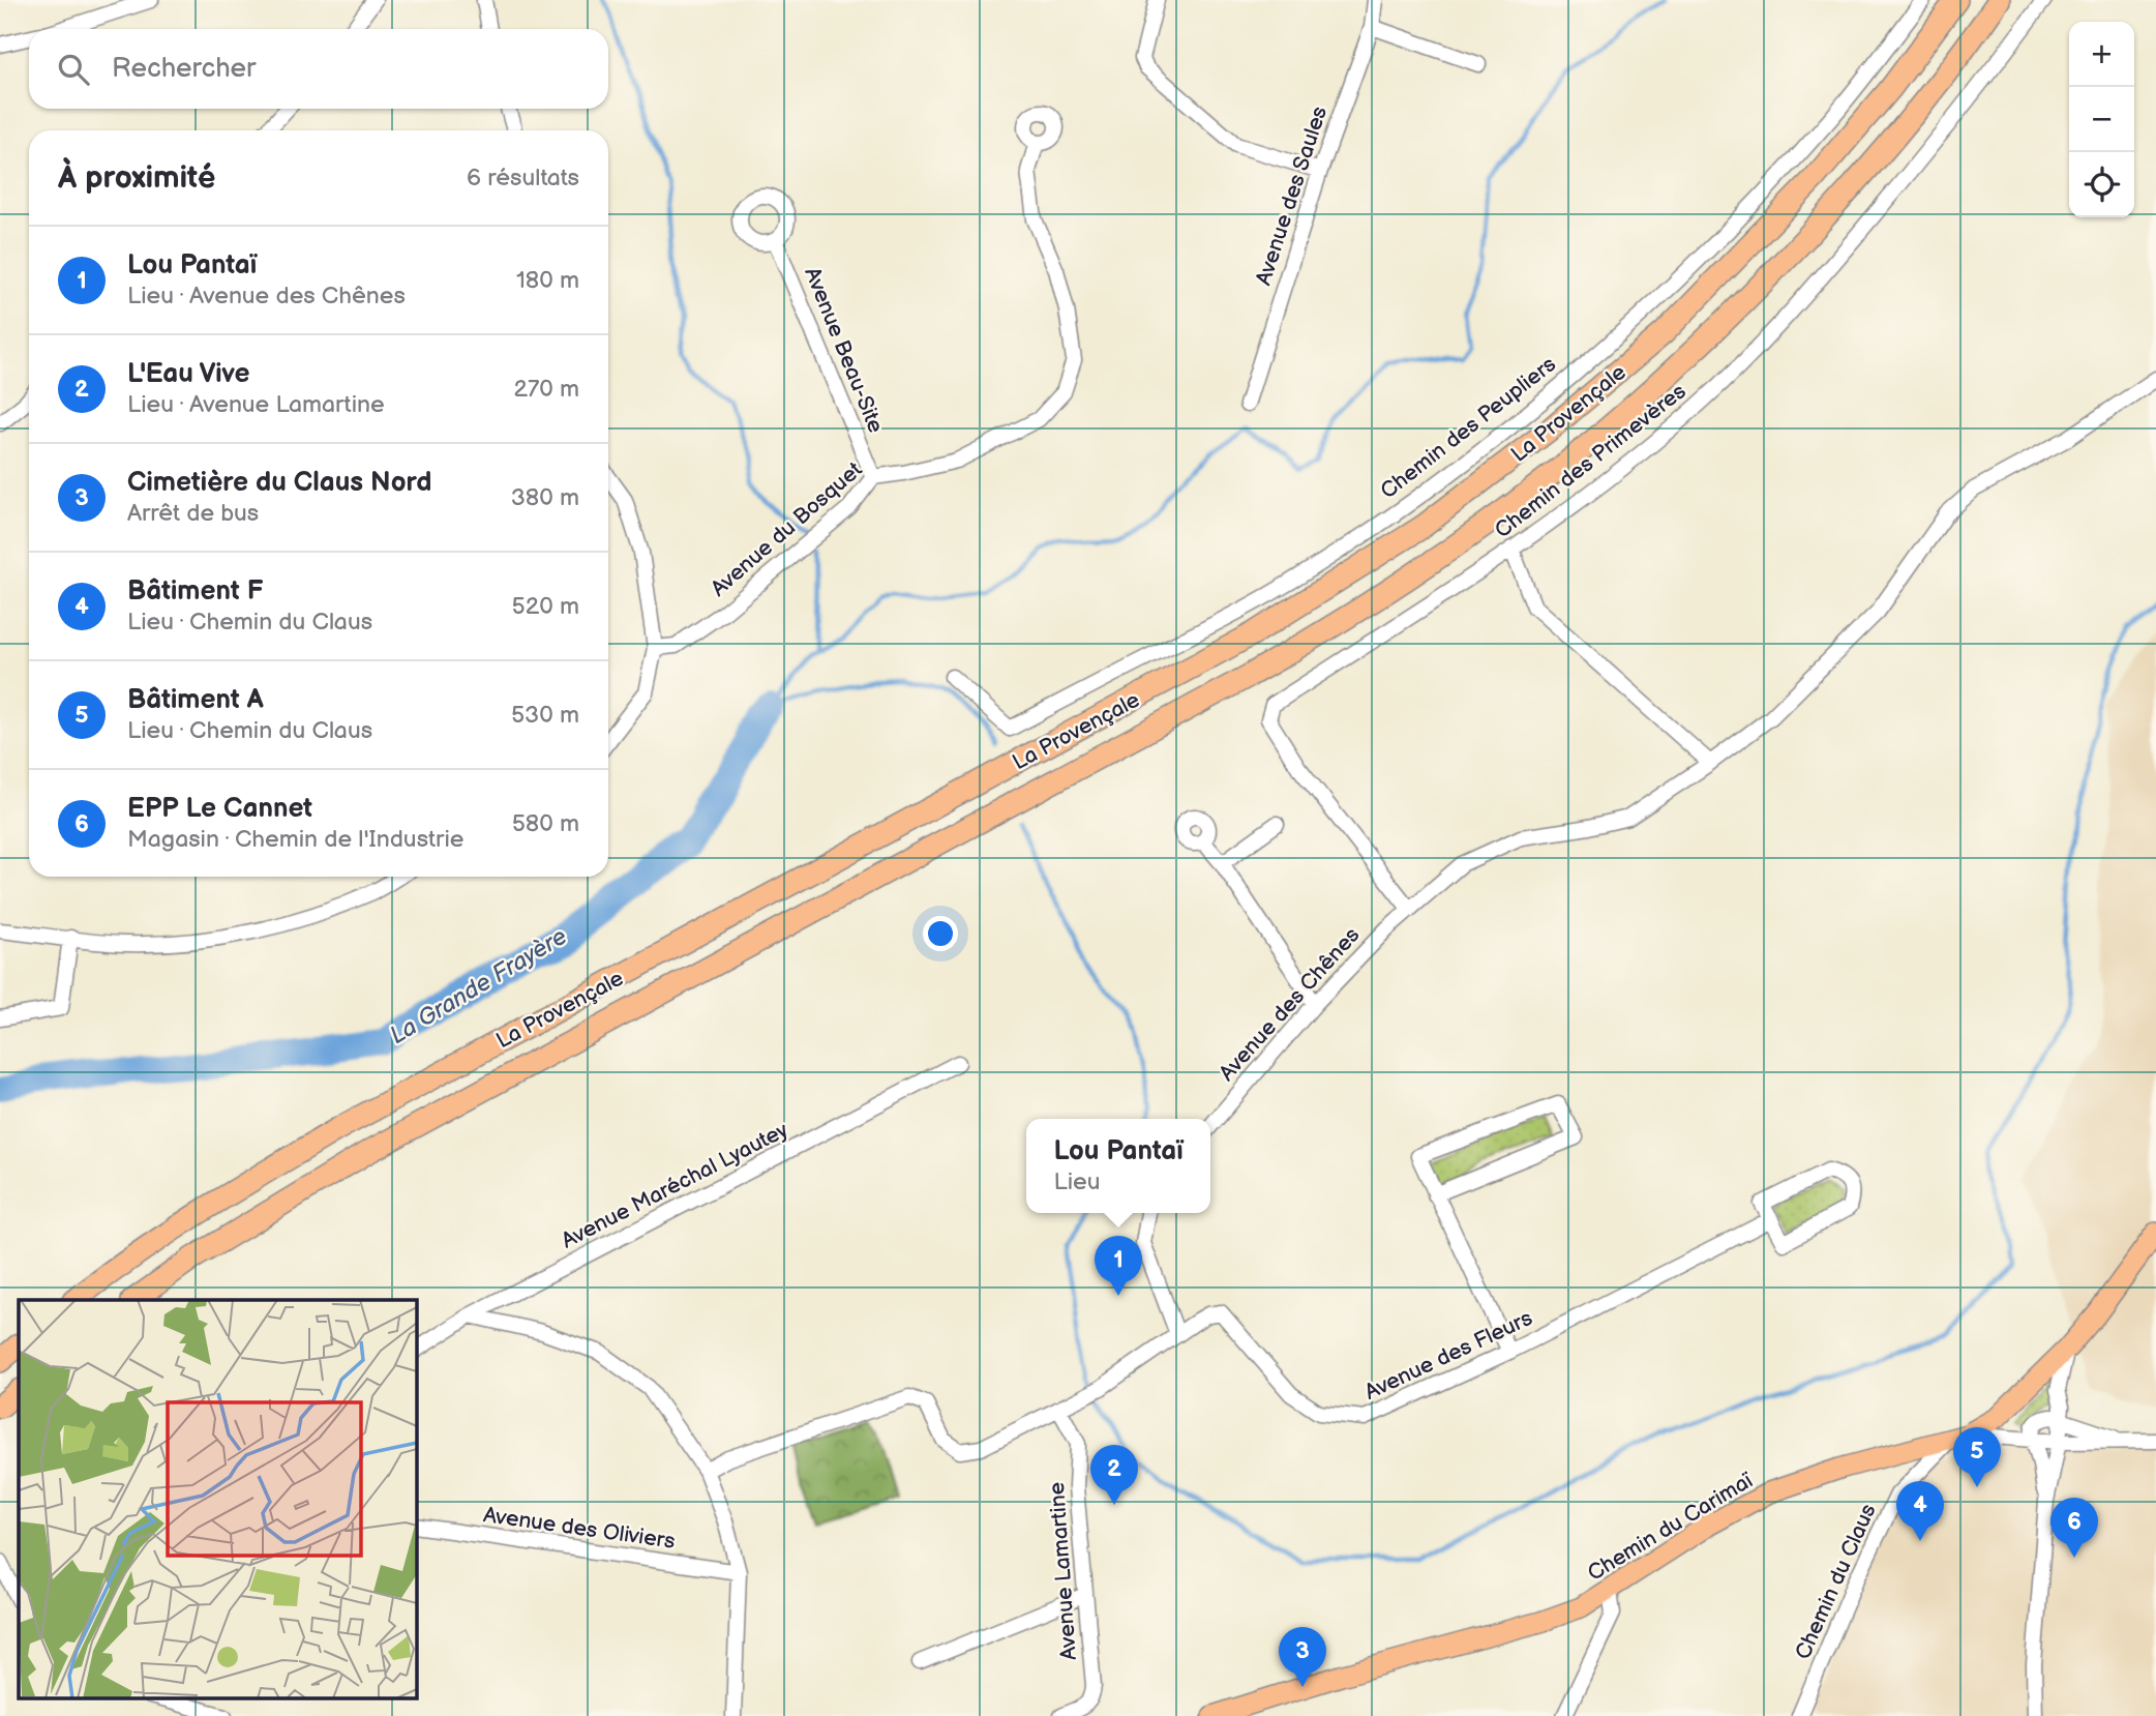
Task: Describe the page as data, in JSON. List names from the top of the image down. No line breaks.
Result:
{"streets":{"highway":["La Provençale"],"main road":["Chemin du Carimaï"],"street":["Avenue des Saules","Avenue Beau-Site","Chemin des Peupliers","Chemin des Primevères","Avenue du Bosquet","Avenue des Chênes","Avenue Maréchal Lyautey","Avenue des Fleurs","Avenue des Oliviers","Avenue Lamartine","Chemin du Claus"]},"crossings":[["Avenue Beau-Site","Avenue du Bosquet"],["Chemin des Primevères","Avenue des Chênes"],["Avenue des Fleurs","Avenue Lamartine"],["Chemin du Carimaï","Chemin du Claus"]],"water":["La Grande Frayère"],"page":{"map_buttons":["+","−"],"search":"Rechercher","heading":["À proximité","6 résultats"],"list":[{"mark":"1","name":"Lou Pantaï","note":"Lieu · Avenue des Chênes","value":"180 m"},{"mark":"2","name":"L'Eau Vive","note":"Lieu · Avenue Lamartine","value":"270 m"},{"mark":"3","name":"Cimetière du Claus Nord","note":"Arrêt de bus","value":"380 m"},{"mark":"4","name":"Bâtiment F","note":"Lieu · Chemin du Claus","value":"520 m"},{"mark":"5","name":"Bâtiment A","note":"Lieu · Chemin du Claus","value":"530 m"},{"mark":"6","name":"EPP Le Cannet","note":"Magasin · Chemin de l'Industrie","value":"580 m"}],"popup":["Lou Pantaï","Lieu"],"pins":["1","5","2","4","6","3"]}}
